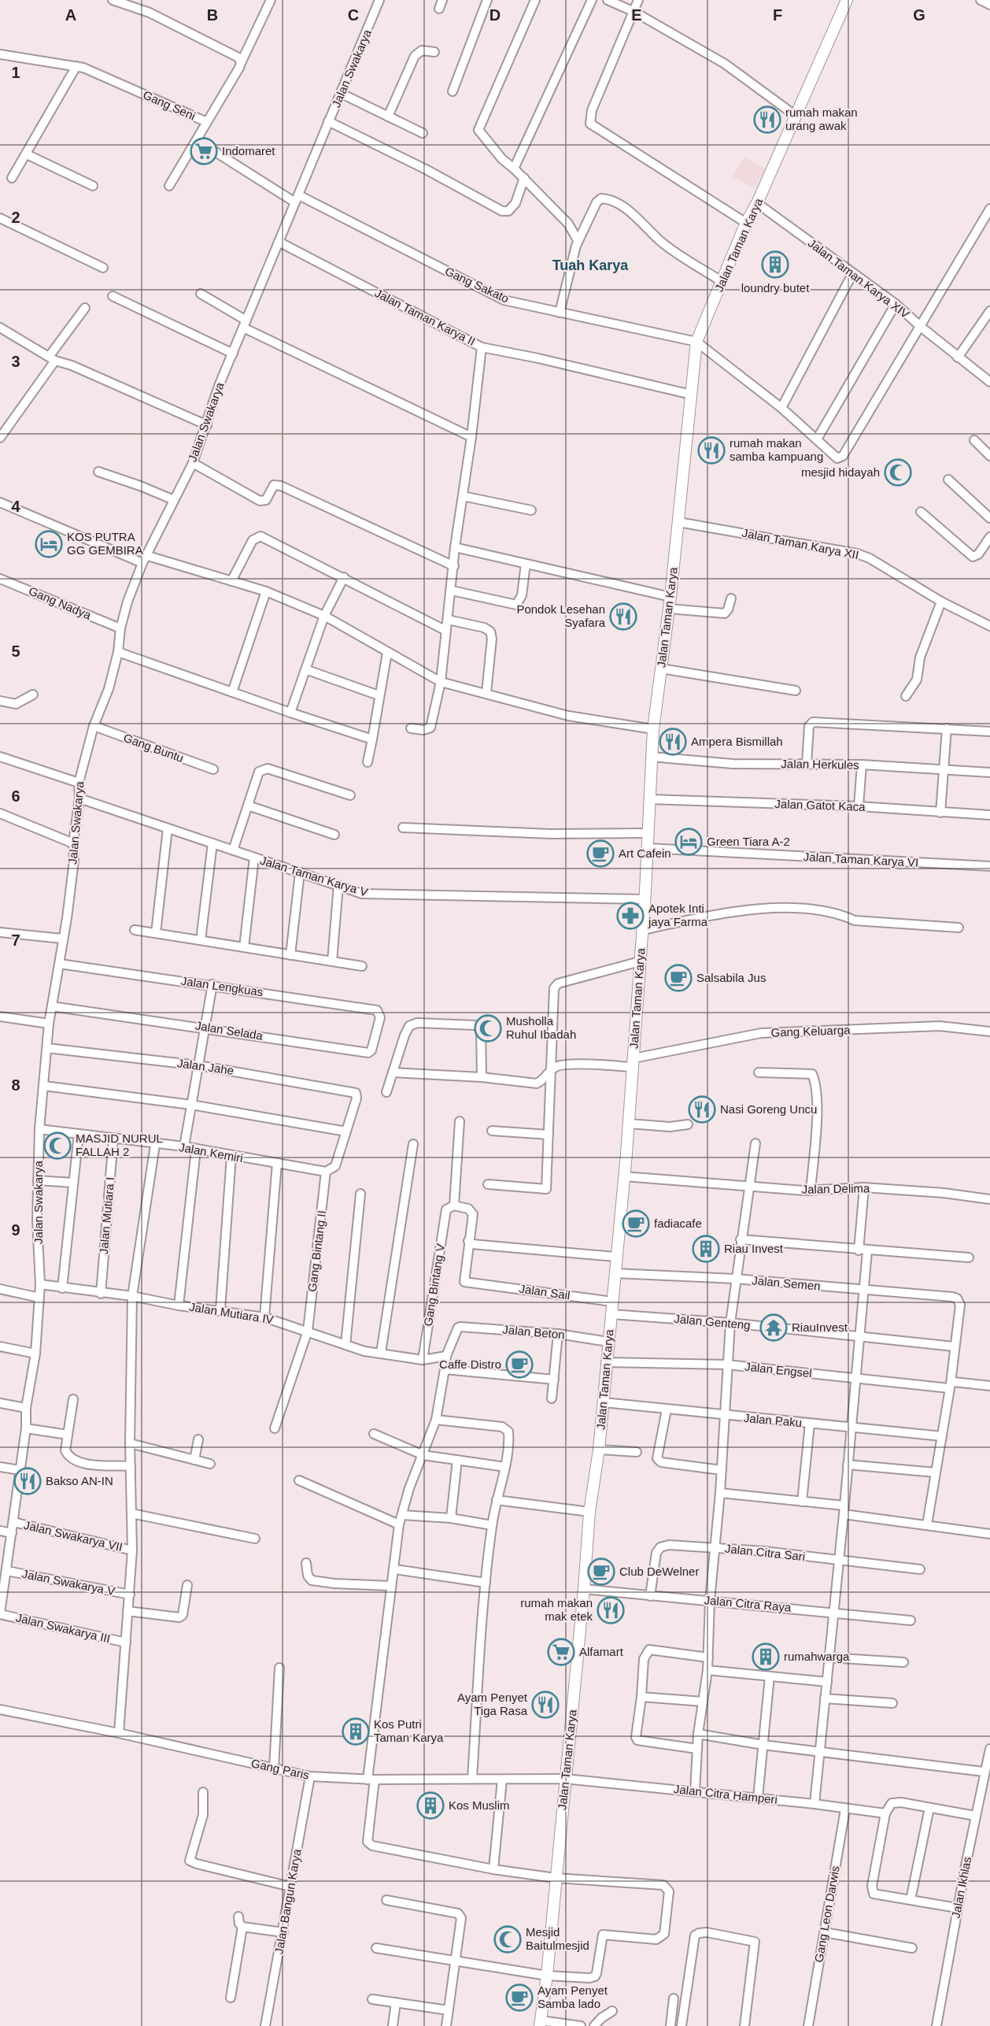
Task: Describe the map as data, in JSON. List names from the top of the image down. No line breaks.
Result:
{"streets":{"street":["Jalan Swakarya","Gang Seni","Jalan Taman Karya","Jalan Taman Karya XIV","Gang Sakato","Jalan Taman Karya II","Jalan Taman Karya XII","Gang Nadya","Gang Buntu","Jalan Herkules","Jalan Gatot Kaca","Jalan Taman Karya VI","Jalan Taman Karya V","Jalan Lengkuas","Jalan Selada","Gang Keluarga","Jalan Jahe","Jalan Kemiri","Jalan Delima","Jalan Mutiara I","Gang Bintang II","Jalan Semen","Gang Bintang V","Jalan Sail","Jalan Mutiara IV","Jalan Genteng","Jalan Beton","Jalan Engsel","Jalan Paku","Jalan Swakarya VII","Jalan Citra Sari","Jalan Swakarya V","Jalan Citra Raya","Jalan Swakarya III","Gang Paris","Jalan Citra Hamperi","Jalan Ikhlas","Jalan Bangun Karya","Gang Leon Darwis"]},"crossings":[["Jalan Swakarya","Gang Seni"],["Jalan Swakarya","Gang Sakato"],["Jalan Swakarya","Jalan Taman Karya II"],["Jalan Swakarya","Gang Nadya"],["Jalan Swakarya","Gang Buntu"],["Jalan Swakarya","Jalan Taman Karya V"],["Jalan Swakarya","Jalan Lengkuas"],["Jalan Swakarya","Jalan Selada"],["Jalan Swakarya","Jalan Jahe"],["Jalan Swakarya","Jalan Kemiri"],["Jalan Swakarya","Jalan Mutiara IV"],["Jalan Swakarya","Jalan Swakarya VII"],["Jalan Swakarya","Jalan Swakarya V"],["Jalan Swakarya","Jalan Swakarya III"],["Gang Seni","Gang Sakato"],["Jalan Taman Karya","Jalan Taman Karya XIV"],["Jalan Taman Karya","Gang Sakato"],["Jalan Taman Karya","Jalan Taman Karya II"],["Jalan Taman Karya","Jalan Taman Karya XII"],["Jalan Taman Karya","Jalan Herkules"],["Jalan Taman Karya","Jalan Gatot Kaca"],["Jalan Taman Karya","Jalan Taman Karya VI"],["Jalan Taman Karya","Jalan Taman Karya V"],["Jalan Taman Karya","Gang Keluarga"],["Jalan Taman Karya","Jalan Delima"],["Jalan Taman Karya","Jalan Semen"],["Jalan Taman Karya","Jalan Sail"],["Jalan Taman Karya","Jalan Genteng"],["Jalan Taman Karya","Jalan Beton"],["Jalan Taman Karya","Jalan Engsel"],["Jalan Taman Karya","Jalan Paku"],["Jalan Taman Karya","Jalan Citra Raya"],["Jalan Taman Karya","Gang Paris"],["Jalan Taman Karya","Jalan Citra Hamperi"],["Jalan Lengkuas","Jalan Selada"],["Jalan Kemiri","Jalan Mutiara I"],["Jalan Kemiri","Gang Bintang II"],["Jalan Mutiara I","Jalan Mutiara IV"],["Gang Bintang II","Jalan Mutiara IV"],["Jalan Semen","Jalan Genteng"],["Gang Bintang V","Jalan Mutiara IV"],["Jalan Mutiara IV","Jalan Beton"],["Jalan Citra Sari","Jalan Citra Raya"],["Gang Paris","Jalan Citra Hamperi"],["Gang Paris","Jalan Bangun Karya"],["Jalan Citra Hamperi","Gang Leon Darwis"]],"districts":["Tuah Karya"],"places":{"restaurant":["rumah makan urang awak","rumah makan samba kampuang","Pondok Lesehan Syafara","Ampera Bismillah","Nasi Goreng Uncu","Bakso AN-IN","rumah makan mak etek","Ayam Penyet Tiga Rasa"],"supermarket":["Indomaret","Alfamart"],"building":["loundry butet","Riau Invest","rumahwarga","Kos Putri Taman Karya","Kos Muslim"],"mosque":["mesjid hidayah","Musholla Ruhul Ibadah","MASJID NURUL FALLAH 2","Mesjid Baitulmesjid"],"hotel":["KOS PUTRA GG GEMBIRA","Green Tiara A-2"],"cafe":["Art Cafein","Salsabila Jus","fadiacafe","Caffe Distro","Club DeWelner","Ayam Penyet Samba lado"],"pharmacy":["Apotek Inti jaya Farma"],"temple":["RiauInvest"]},"grid":{"columns":["A","B","C","D","E","F","G"],"rows":["1","2","3","4","5","6","7","8","9"]}}
